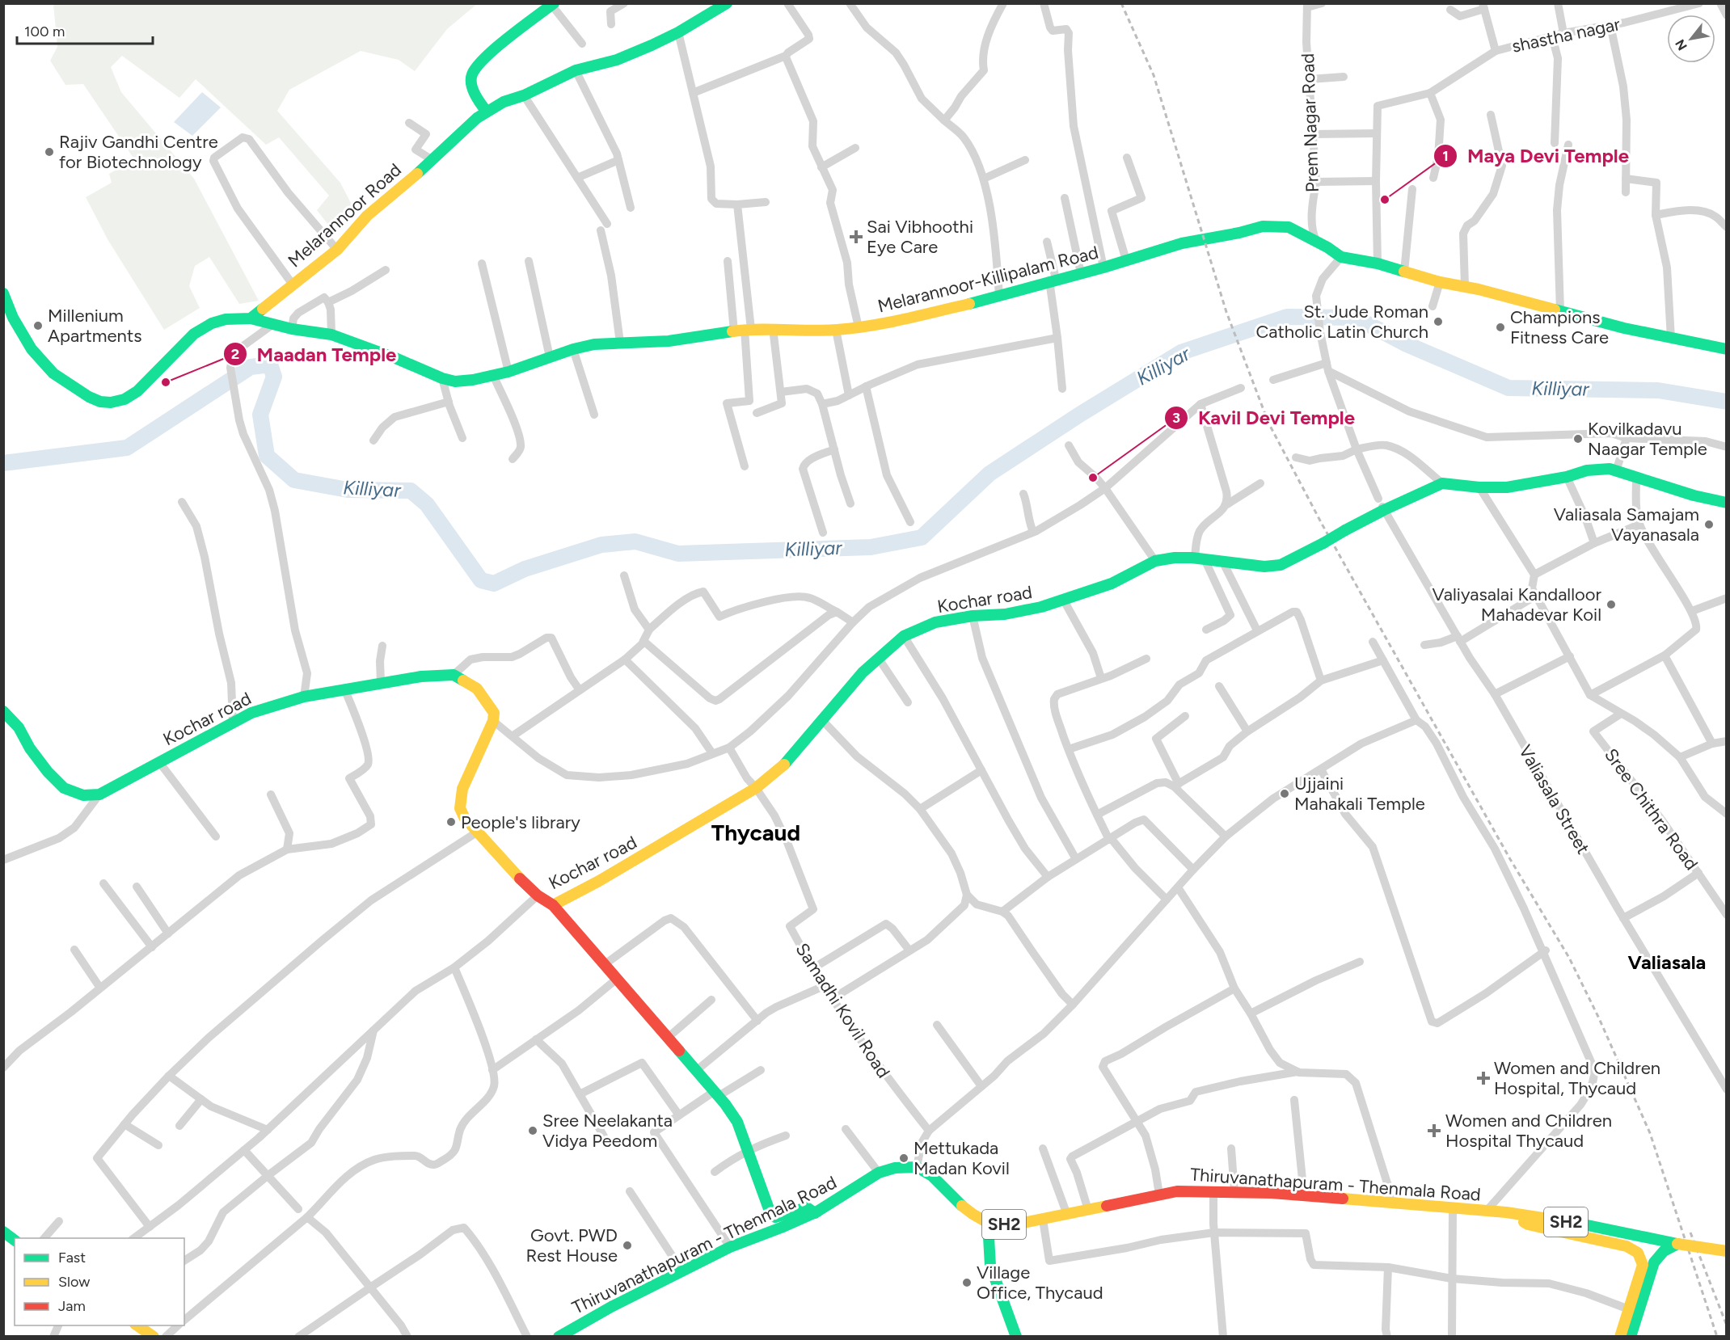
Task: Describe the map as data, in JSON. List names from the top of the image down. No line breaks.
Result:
{"streets":{"street":["shastha nagar","Prem Nagar Road","Melarannoor Road","Melarannoor-Killipalam Road","Kochar road","Valiasala Street","Sree Chithra Road","Samadhi Kovil Road","Thiruvanathapuram - Thenmala Road","SH2"]},"crossings":[["Prem Nagar Road","Melarannoor-Killipalam Road"],["Melarannoor Road","Melarannoor-Killipalam Road"],["Melarannoor-Killipalam Road","Valiasala Street"],["Kochar road","Valiasala Street"],["Kochar road","Samadhi Kovil Road"],["Thiruvanathapuram - Thenmala Road","SH2"]],"districts":["Thycaud","Valiasala"],"water":["Killiyar"],"places":{"other":["Rajiv Gandhi Centre for Biotechnology","Maya Devi Temple","St. Jude Roman Catholic Latin Church","Millenium Apartments","Champions Fitness Care","Maadan Temple","Kovilkadavu Naagar Temple","Kavil Devi Temple","Valiasala Samajam Vayanasala","Valiyasalai Kandalloor Mahadevar Koil","Ujjaini Mahakali Temple","People's library","Sree Neelakanta Vidya Peedom","Mettukada Madan Kovil","Govt. PWD Rest House","Village Office, Thycaud"],"health":["Sai Vibhoothi Eye Care","Women and Children Hospital, Thycaud","Women and Children Hospital Thycaud"]},"legend":["Fast","Slow","Jam"],"scale_bar":"100 m","north":"bottom left"}
